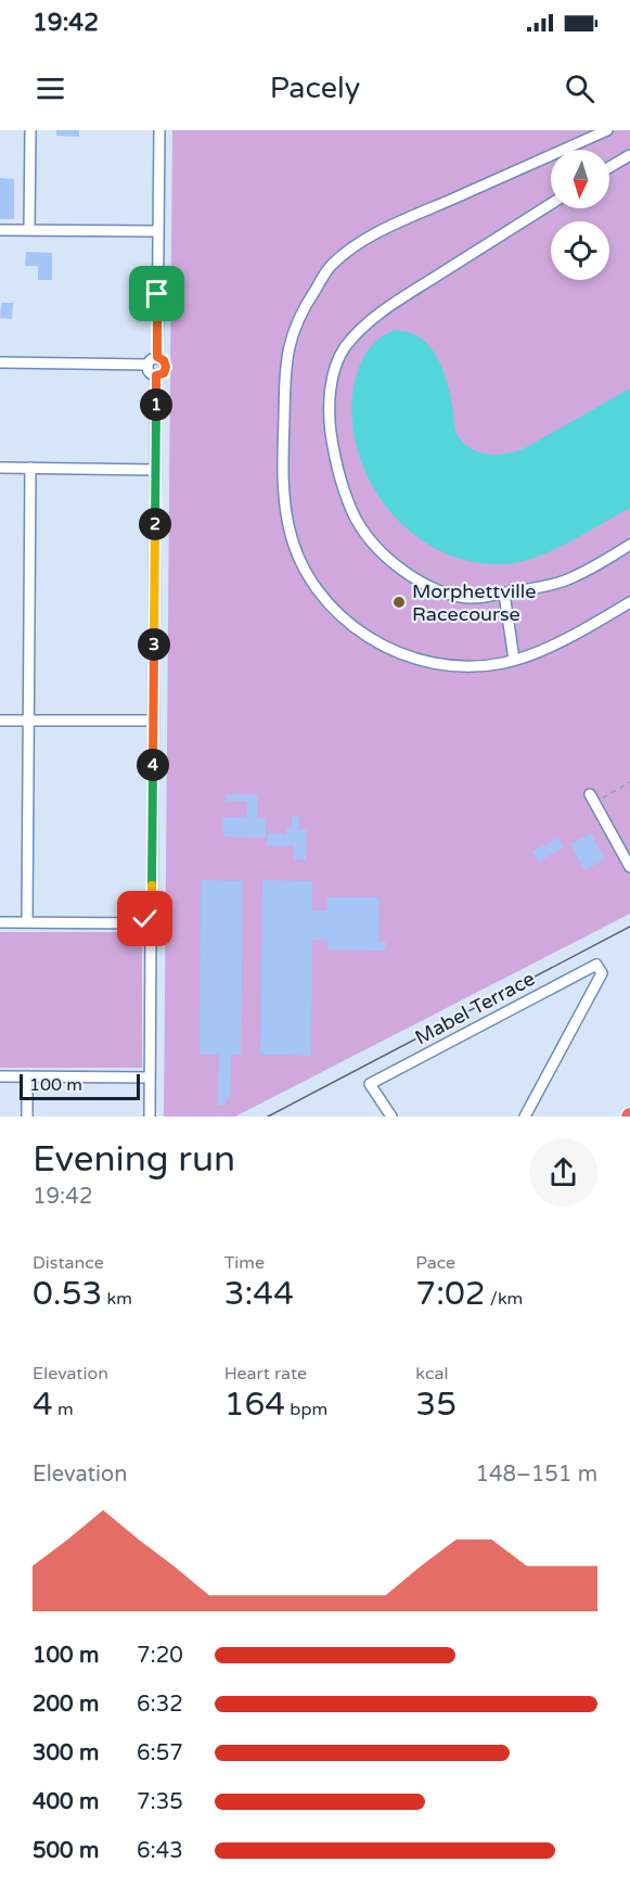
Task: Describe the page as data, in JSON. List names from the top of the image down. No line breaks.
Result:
{"streets":{"street":["Mabel Terrace"]},"places":["Morphettville Racecourse"],"scale_bar":"100 m","north":"bottom","page":{"status":"19:42","header":"Pacely","pins":["1","2","3","4"],"scale":"100 m","heading":["Evening run","19:42"],"stats":[["Distance","0.53 km"],["Time","3:44"],["Pace","7:02 /km"],["Elevation","4 m"],["Heart rate","164 bpm"],["kcal","35"]],"chart":["Elevation","148–151 m"],"list":[{"name":"100 m","note":"7:20"},{"name":"200 m","note":"6:32"},{"name":"300 m","note":"6:57"},{"name":"400 m","note":"7:35"},{"name":"500 m","note":"6:43"}]}}
